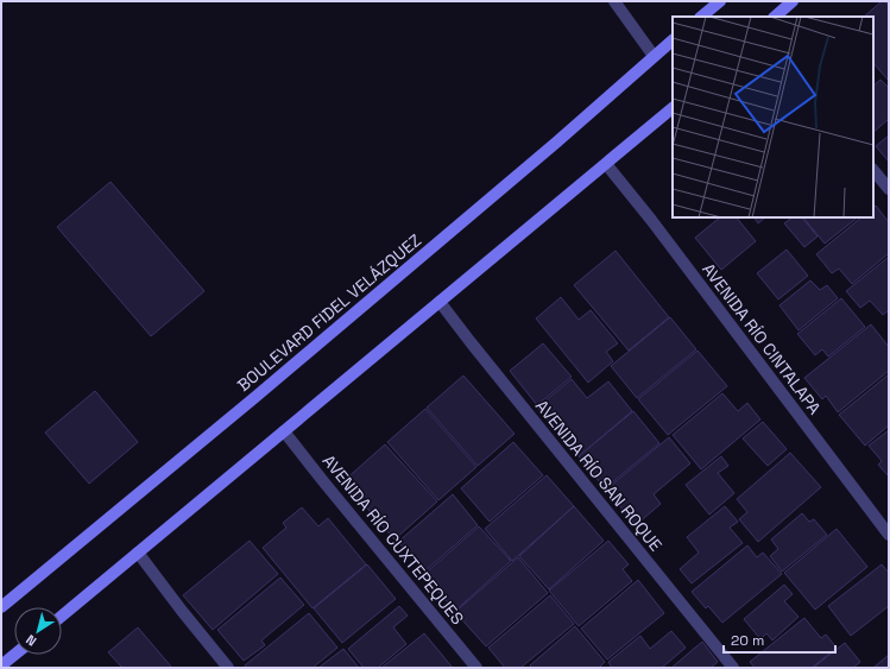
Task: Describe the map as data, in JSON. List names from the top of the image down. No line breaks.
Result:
{"streets":{"main road":["BOULEVARD FIDEL VELÁZQUEZ"],"street":["AVENIDA RÍO CINTALAPA","AVENIDA RÍO SAN ROQUE","AVENIDA RÍO CUXTEPEQUES"]},"scale_bar":"20 m","north":"bottom left"}
